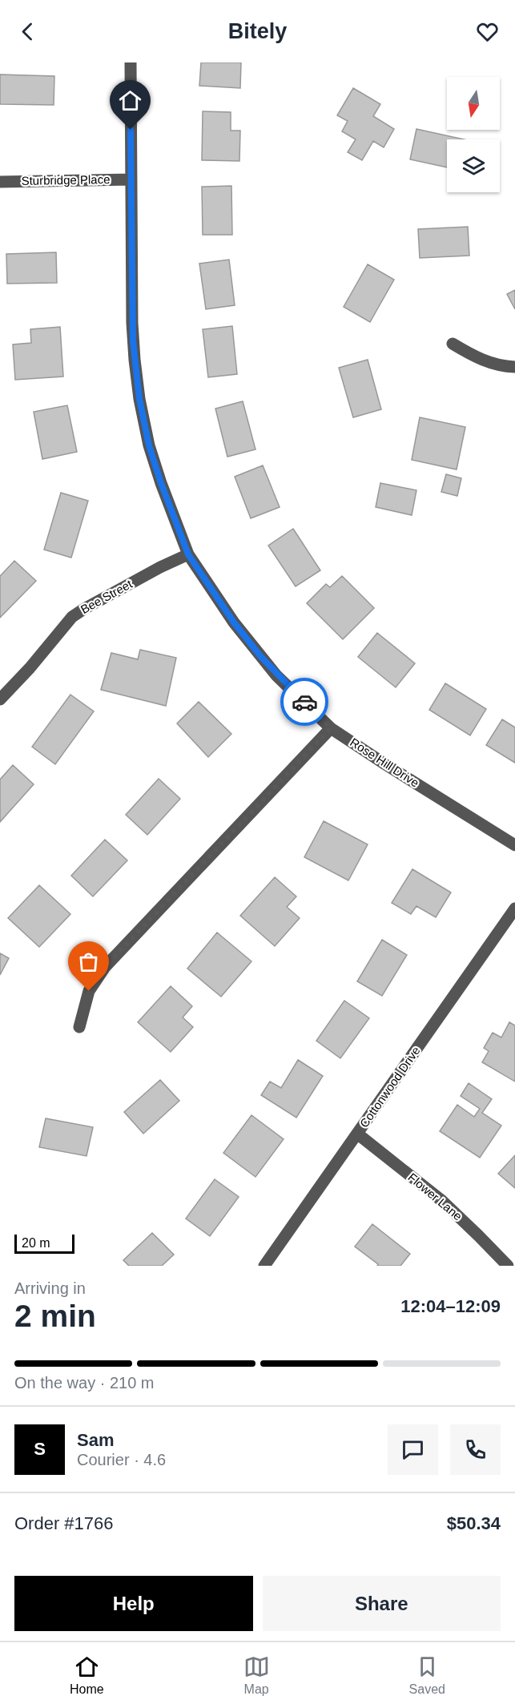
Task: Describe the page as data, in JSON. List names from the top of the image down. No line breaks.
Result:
{"streets":{"street":["Sturbridge Place","Bee Street","Rose Hill Drive","Cottonwood Drive","Flower Lane"]},"crossings":[["Sturbridge Place","Rose Hill Drive"],["Bee Street","Rose Hill Drive"],["Cottonwood Drive","Flower Lane"]],"scale_bar":"20 m","north":"bottom","page":{"header":"Bitely","scale":"20 m","heading":["2 min","Arriving in","12:04–12:09"],"panel":["Sam","Courier · 4.6","Order #1766","$50.34"],"bar":"On the way · 210 m","round":"S","buttons":["Help","Share"],"tabs":["Home","Map","Saved"]}}
